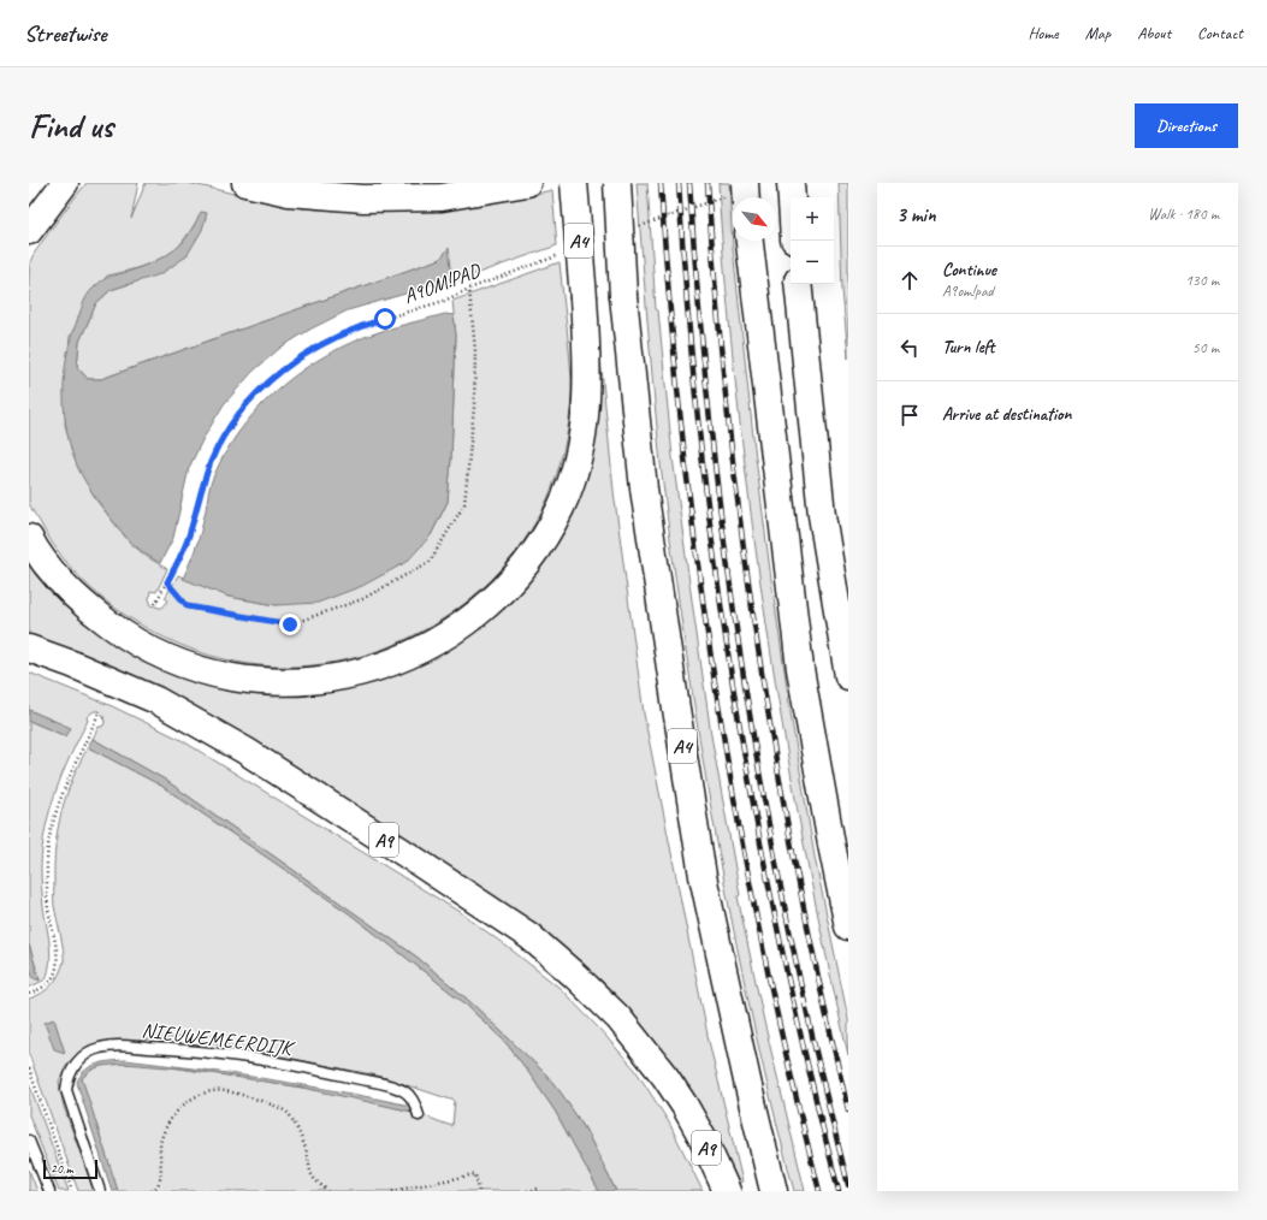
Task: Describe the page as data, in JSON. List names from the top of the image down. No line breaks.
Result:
{"streets":{"highway":["A4","A9"],"lane":["NIEUWEMEERDIJK"],"path":["A9OM!PAD"]},"scale_bar":"20 m","north":"bottom right","page":{"header":"Streetwise","nav":["Home","Map","About","Contact"],"buttons":"Directions","title":"Find us","heading":["3 min","Walk · 180 m"],"map_buttons":["+","−"],"list":[["Continue","A9om!pad","130 m"],["Turn left","50 m"],"Arrive at destination"],"scale":"20 m"}}
